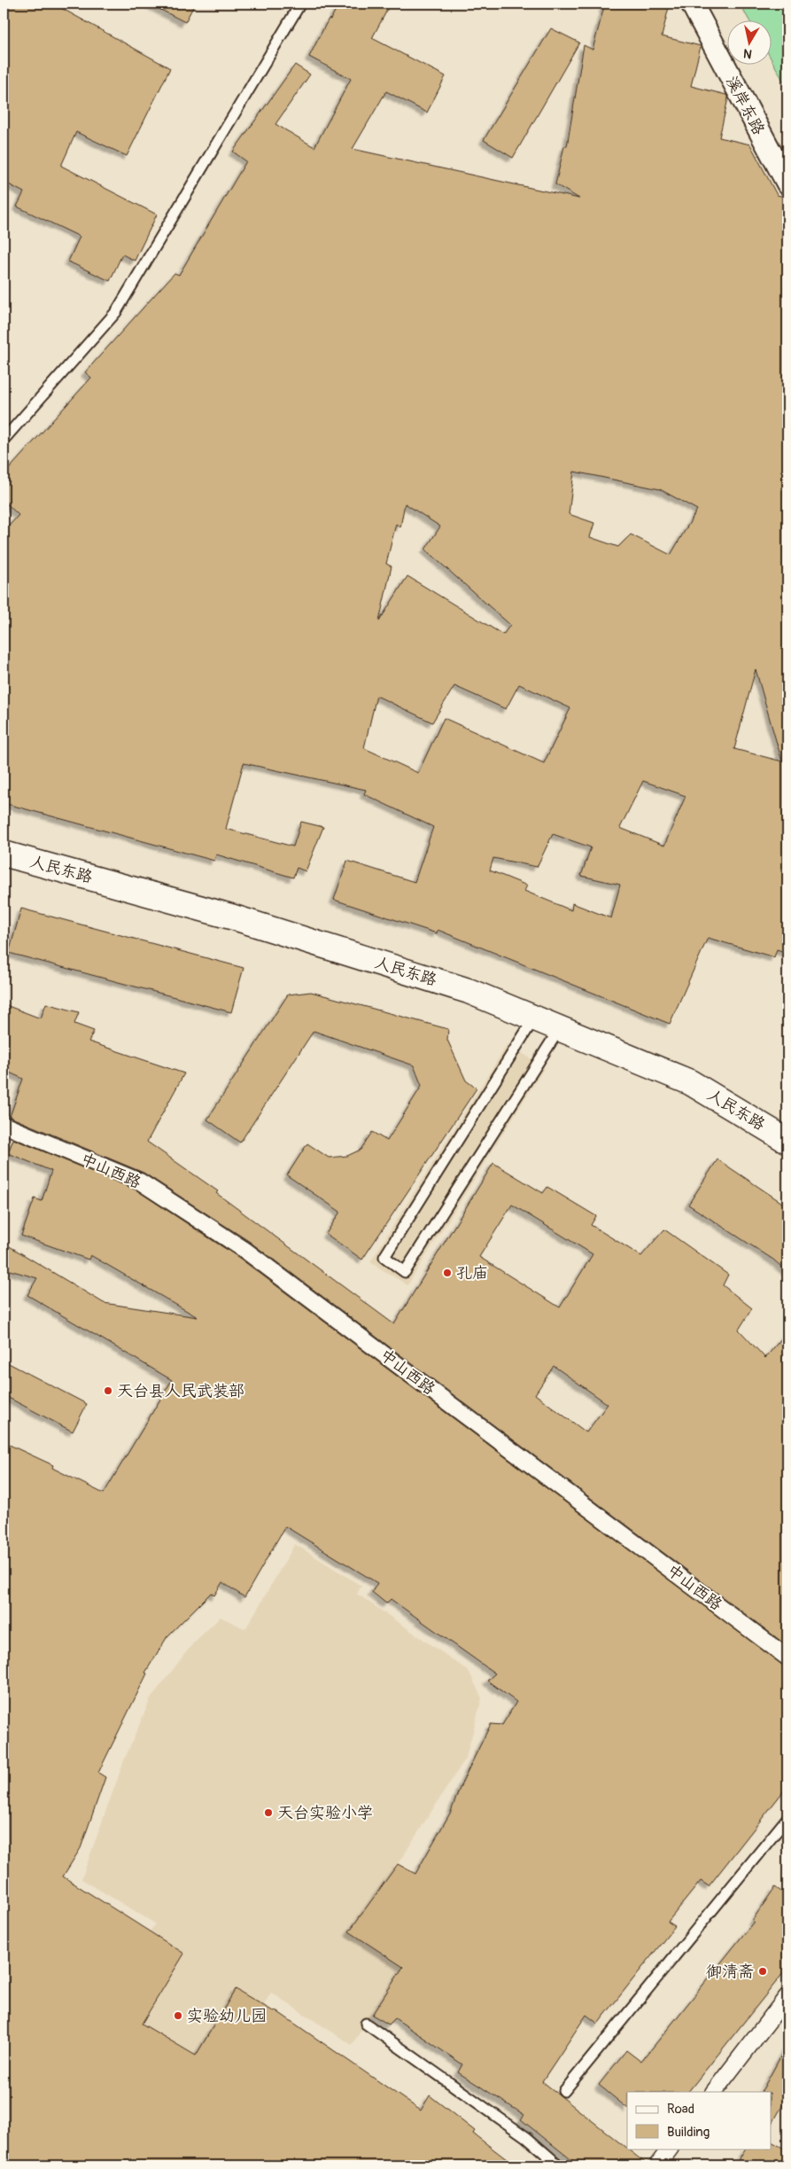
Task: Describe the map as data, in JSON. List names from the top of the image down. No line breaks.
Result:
{"streets":{"main road":["人民东路"],"street":["溪岸东路","中山西路"]},"places":["孔庙","天台县人民武装部","天台实验小学","御清斋","实验幼儿园"],"legend":["Road","Building"],"north":"bottom"}
